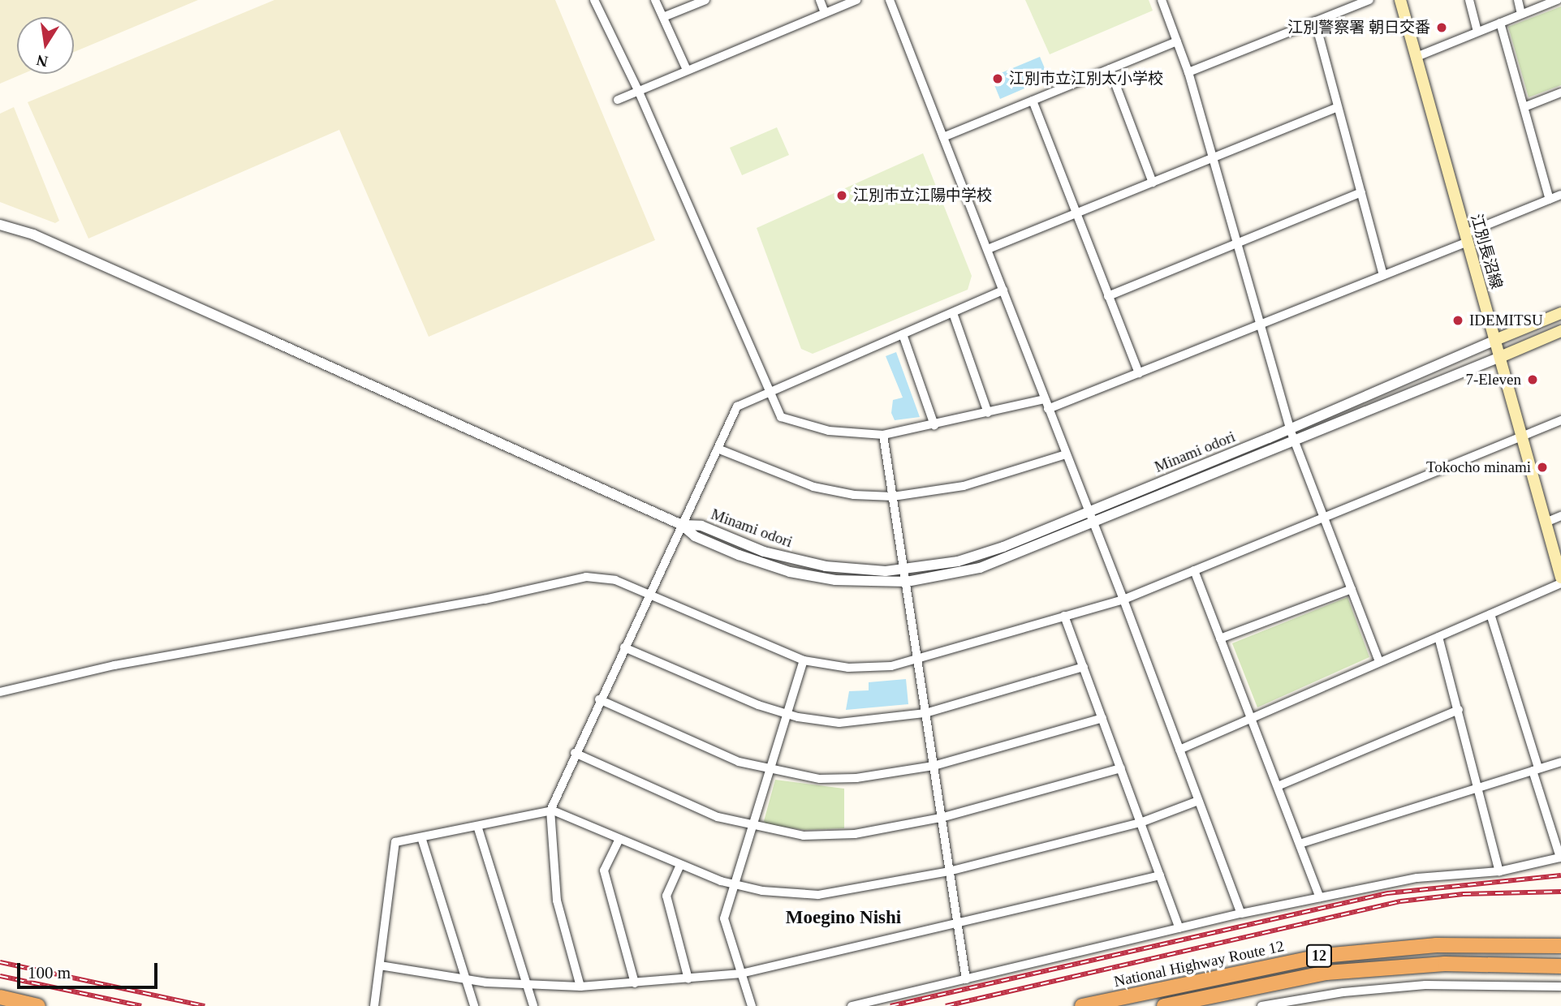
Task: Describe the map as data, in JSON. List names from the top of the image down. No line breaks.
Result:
{"streets":{"highway":["12","National Highway Route 12"],"main road":["江別長沼線","Minami odori"]},"crossings":[["江別長沼線","Minami odori"]],"districts":["Moegino Nishi"],"places":["江別警察署 朝日交番","江別市立江別太小学校","江別市立江陽中学校","IDEMITSU","7-Eleven","Tokocho minami"],"scale_bar":"100 m","north":"bottom"}
